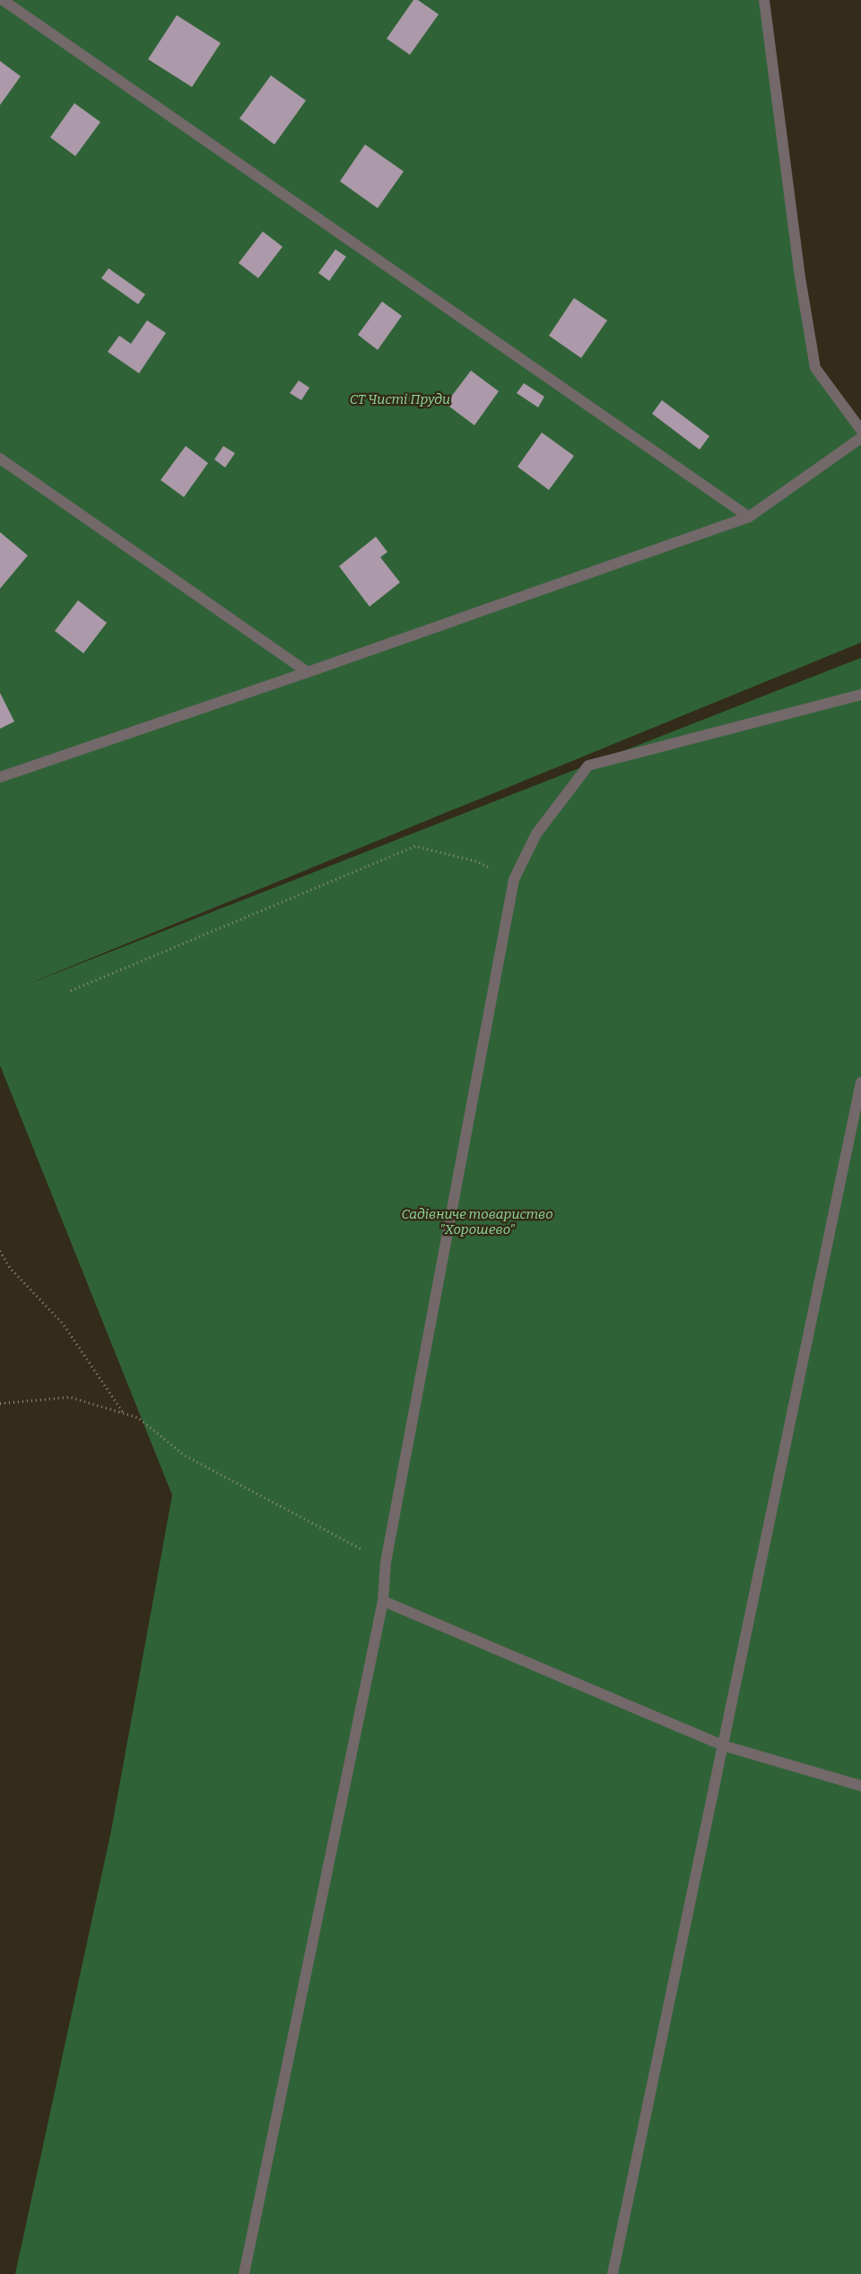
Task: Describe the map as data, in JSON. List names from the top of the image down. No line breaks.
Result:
{"parks":["СТ Чисті Пруди","Садівниче товариство \"Хорошево\""]}
